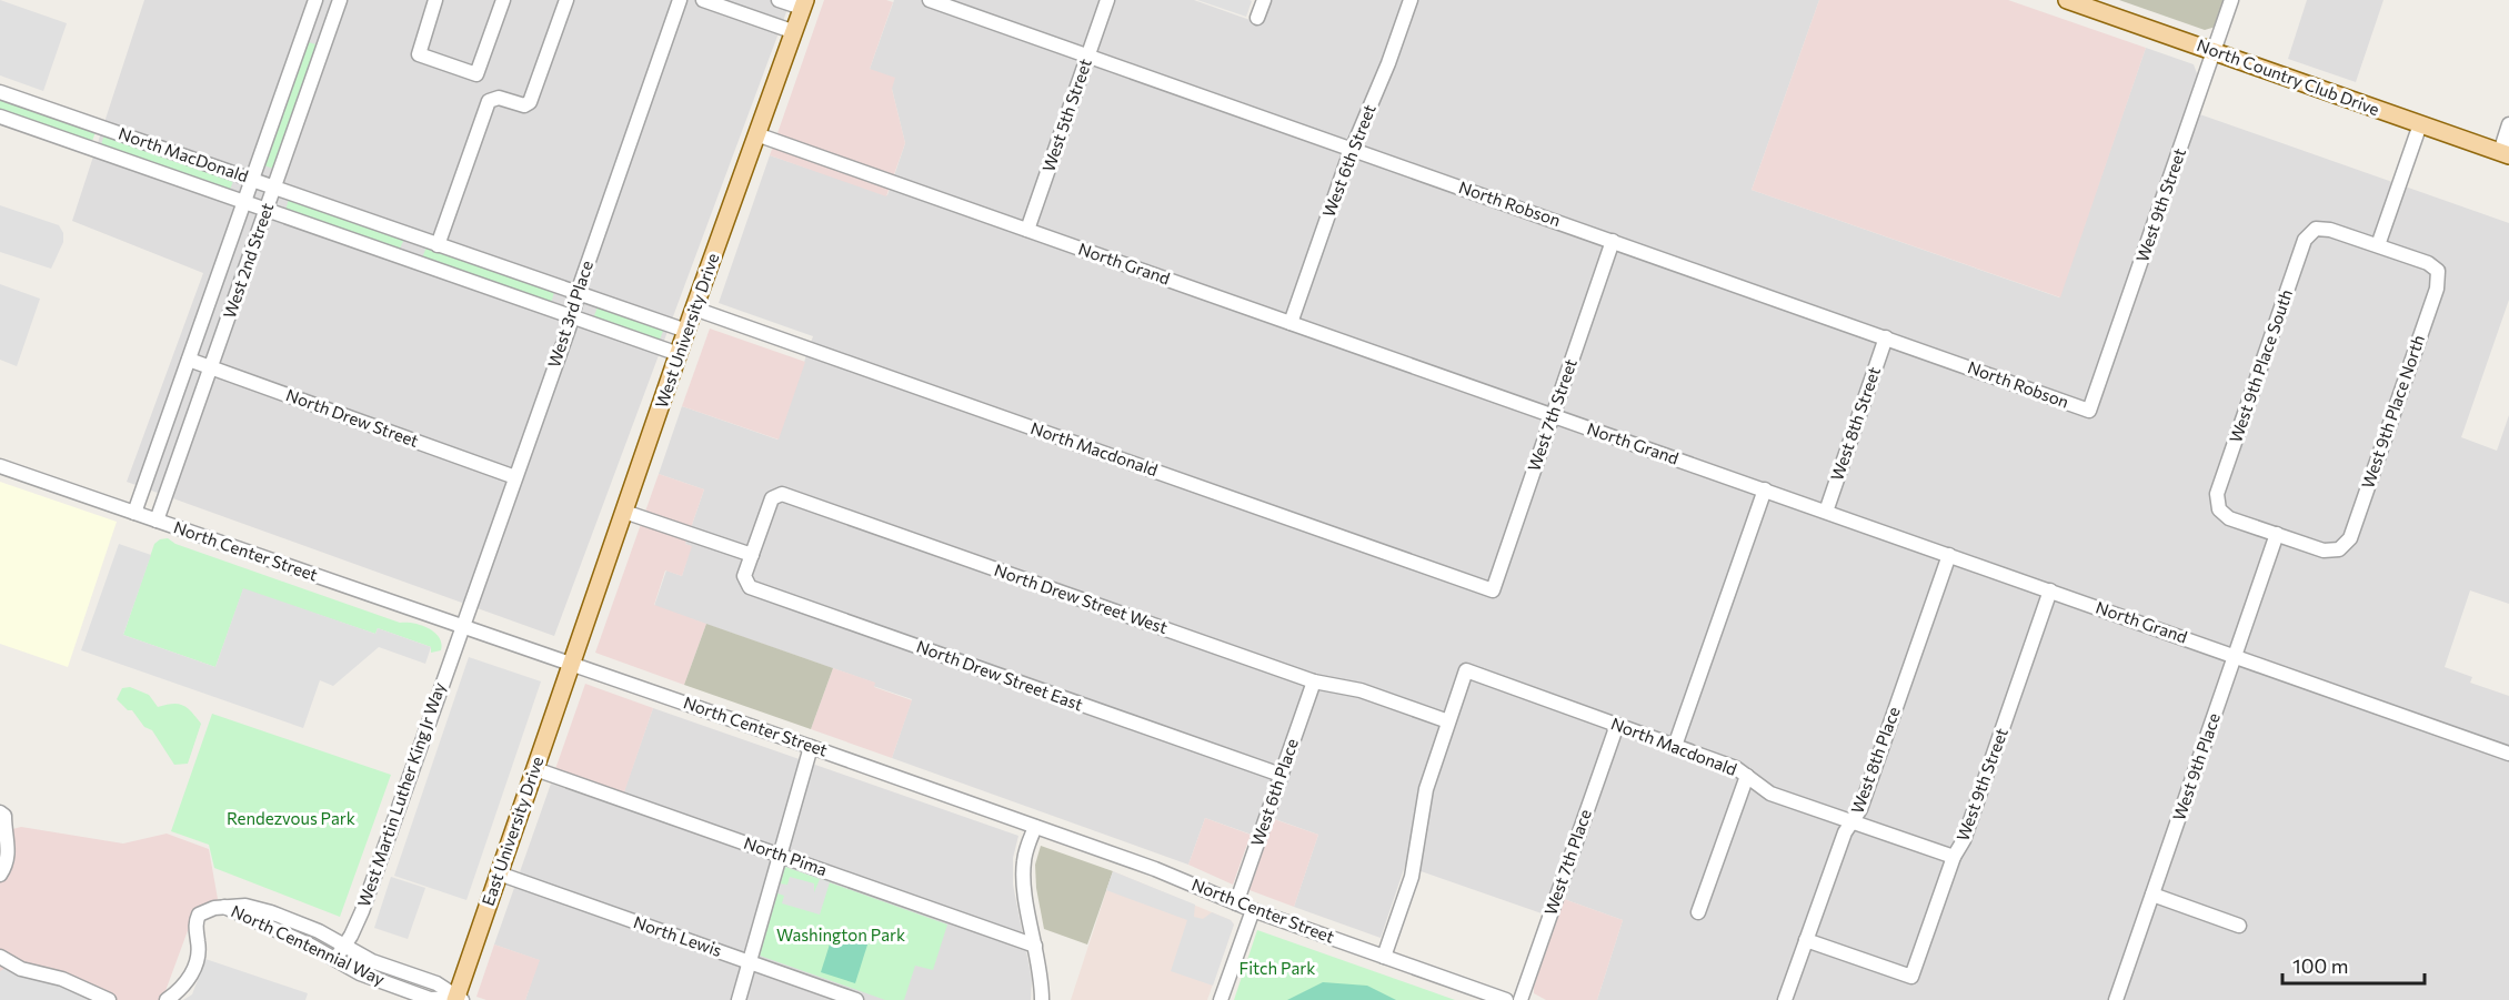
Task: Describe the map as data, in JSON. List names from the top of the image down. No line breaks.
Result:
{"streets":{"main road":["North Country Club Drive","West University Drive","East University Drive"],"street":["West 5th Street","North MacDonald","West 6th Street","North Robson","West 9th Street","West 2nd Street","North Grand","West 3rd Place","West 9th Place South","West 9th Place North","West 7th Street","North Drew Street","West 8th Street","North Macdonald","North Center Street","North Drew Street West","North Drew Street East","West 8th Place","West 9th Place","West 6th Place","West Martin Luther King Jr Way","North Pima","West 7th Place","North Lewis","North Centennial Way"]},"crossings":[["North Country Club Drive","West 9th Street"],["West 5th Street","North Robson"],["West 5th Street","North Grand"],["North MacDonald","West 2nd Street"],["North MacDonald","West 3rd Place"],["North MacDonald","West University Drive"],["West 6th Street","North Robson"],["West 6th Street","North Grand"],["North Robson","West 9th Street"],["North Robson","West 7th Street"],["North Robson","West 8th Street"],["West 9th Street","North Grand"],["West 9th Street","North Macdonald"],["West 9th Street","West 8th Place"],["West 2nd Street","North Drew Street"],["West 2nd Street","North Center Street"],["North Grand","West University Drive"],["North Grand","West 7th Street"],["North Grand","West 8th Street"],["North Grand","West 8th Place"],["North Grand","West 9th Place"],["West 3rd Place","North Drew Street"],["West 3rd Place","North Center Street"],["West 3rd Place","West Martin Luther King Jr Way"],["West University Drive","North Macdonald"],["West University Drive","North Center Street"],["West University Drive","East University Drive"],["West 9th Place South","West 9th Place North"],["West 9th Place South","West 9th Place"],["West 9th Place North","West 9th Place"],["West 7th Street","North Macdonald"],["North Macdonald","North Drew Street West"],["North Macdonald","West 8th Place"],["North Macdonald","West 7th Place"],["North Center Street","West 6th Place"],["North Center Street","West Martin Luther King Jr Way"],["North Center Street","East University Drive"],["North Drew Street West","North Drew Street East"],["North Drew Street West","West 6th Place"],["North Drew Street East","West 6th Place"],["West Martin Luther King Jr Way","North Centennial Way"],["East University Drive","North Pima"],["East University Drive","North Lewis"],["East University Drive","North Centennial Way"]],"parks":["Rendezvous Park","Washington Park","Fitch Park"],"scale_bar":"100 m"}
